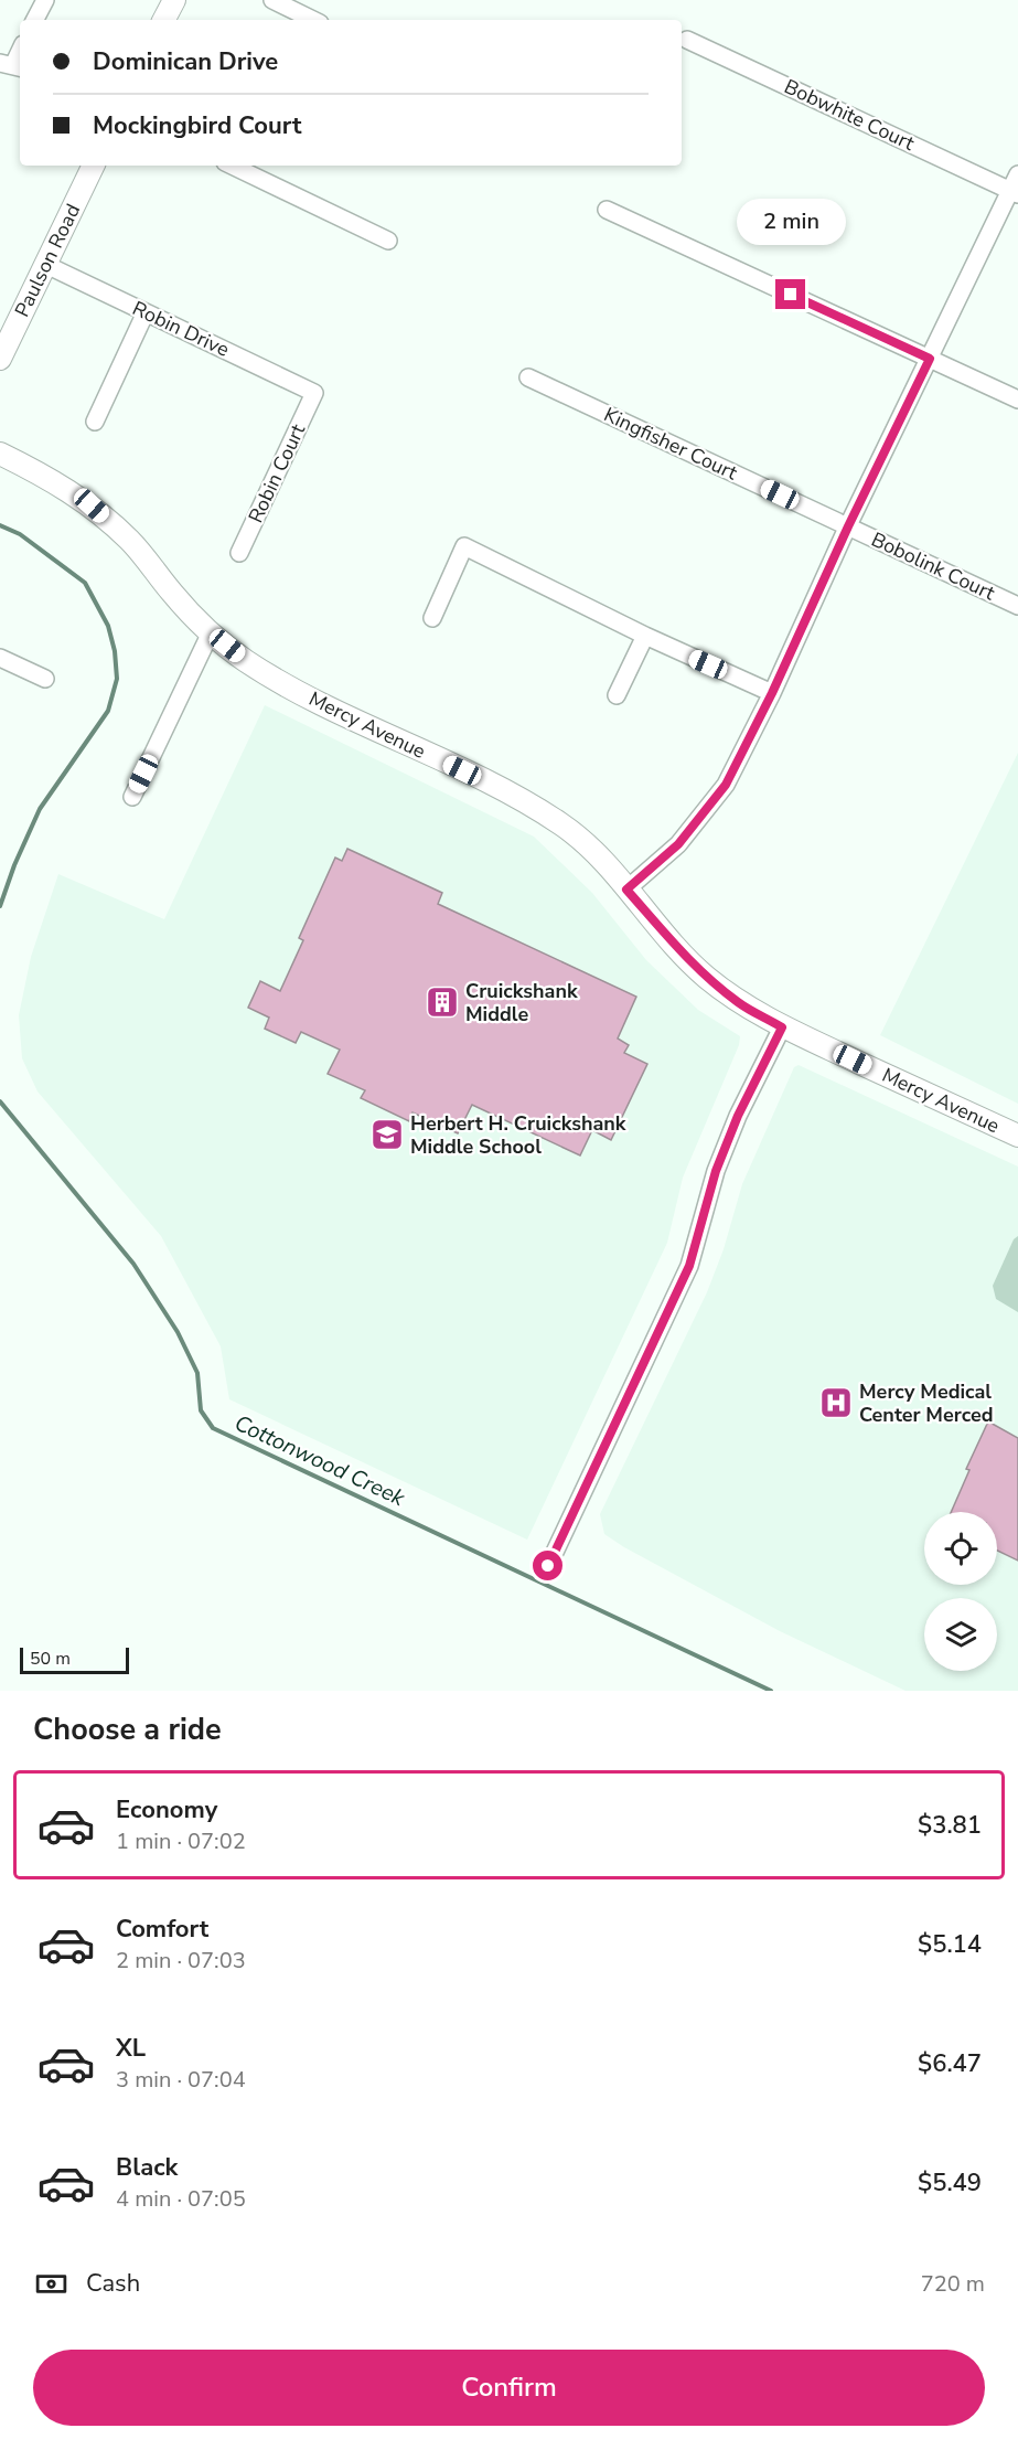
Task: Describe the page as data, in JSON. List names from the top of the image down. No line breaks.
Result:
{"streets":{"street":["Bobwhite Court","Paulson Road","Robin Drive","Kingfisher Court","Robin Court","Bobolink Court","Mercy Avenue"]},"crossings":[["Paulson Road","Robin Drive"],["Robin Drive","Robin Court"],["Kingfisher Court","Bobolink Court"]],"water":["Cottonwood Creek"],"places":{"building":["Cruickshank Middle"],"school or university":["Herbert H. Cruickshank Middle School"],"hospital":["Mercy Medical Center Merced"]},"scale_bar":"50 m","page":{"banner":["Dominican Drive","Mockingbird Court"],"bubble":"2 min","scale":"50 m","heading":"Choose a ride","list":[{"name":"Economy","note":"1 min · 07:02","value":"$3.81"},{"name":"Comfort","note":"2 min · 07:03","value":"$5.14"},{"name":"XL","note":"3 min · 07:04","value":"$6.47"},{"name":"Black","note":"4 min · 07:05","value":"$5.49"}],"pay":["Cash","720 m"],"buttons":"Confirm"}}
